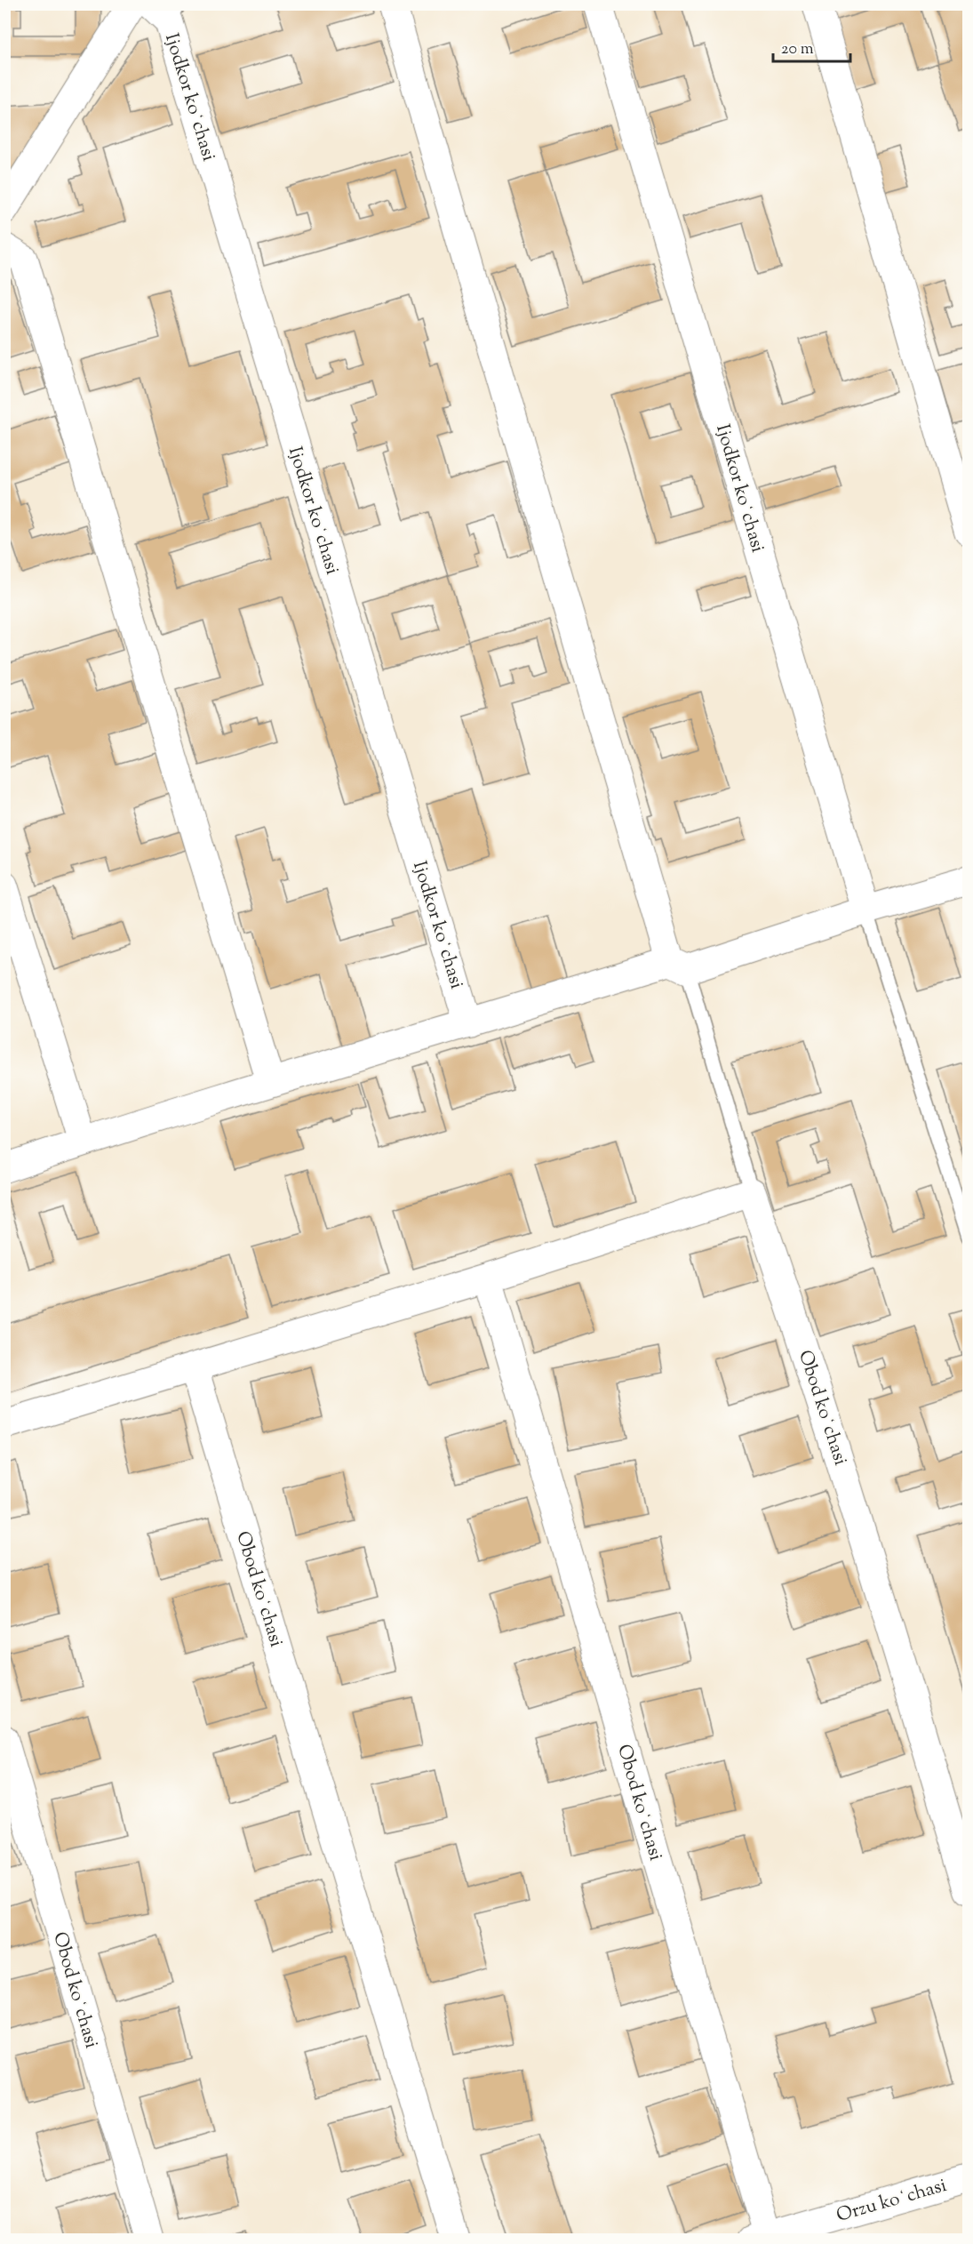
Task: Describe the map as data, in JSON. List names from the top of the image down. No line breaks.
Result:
{"streets":{"street":["Ijodkor koʻchasi","Obod koʻchasi","Orzu koʻchasi"]},"crossings":[["Obod koʻchasi","Orzu koʻchasi"]],"scale_bar":"20 m"}
